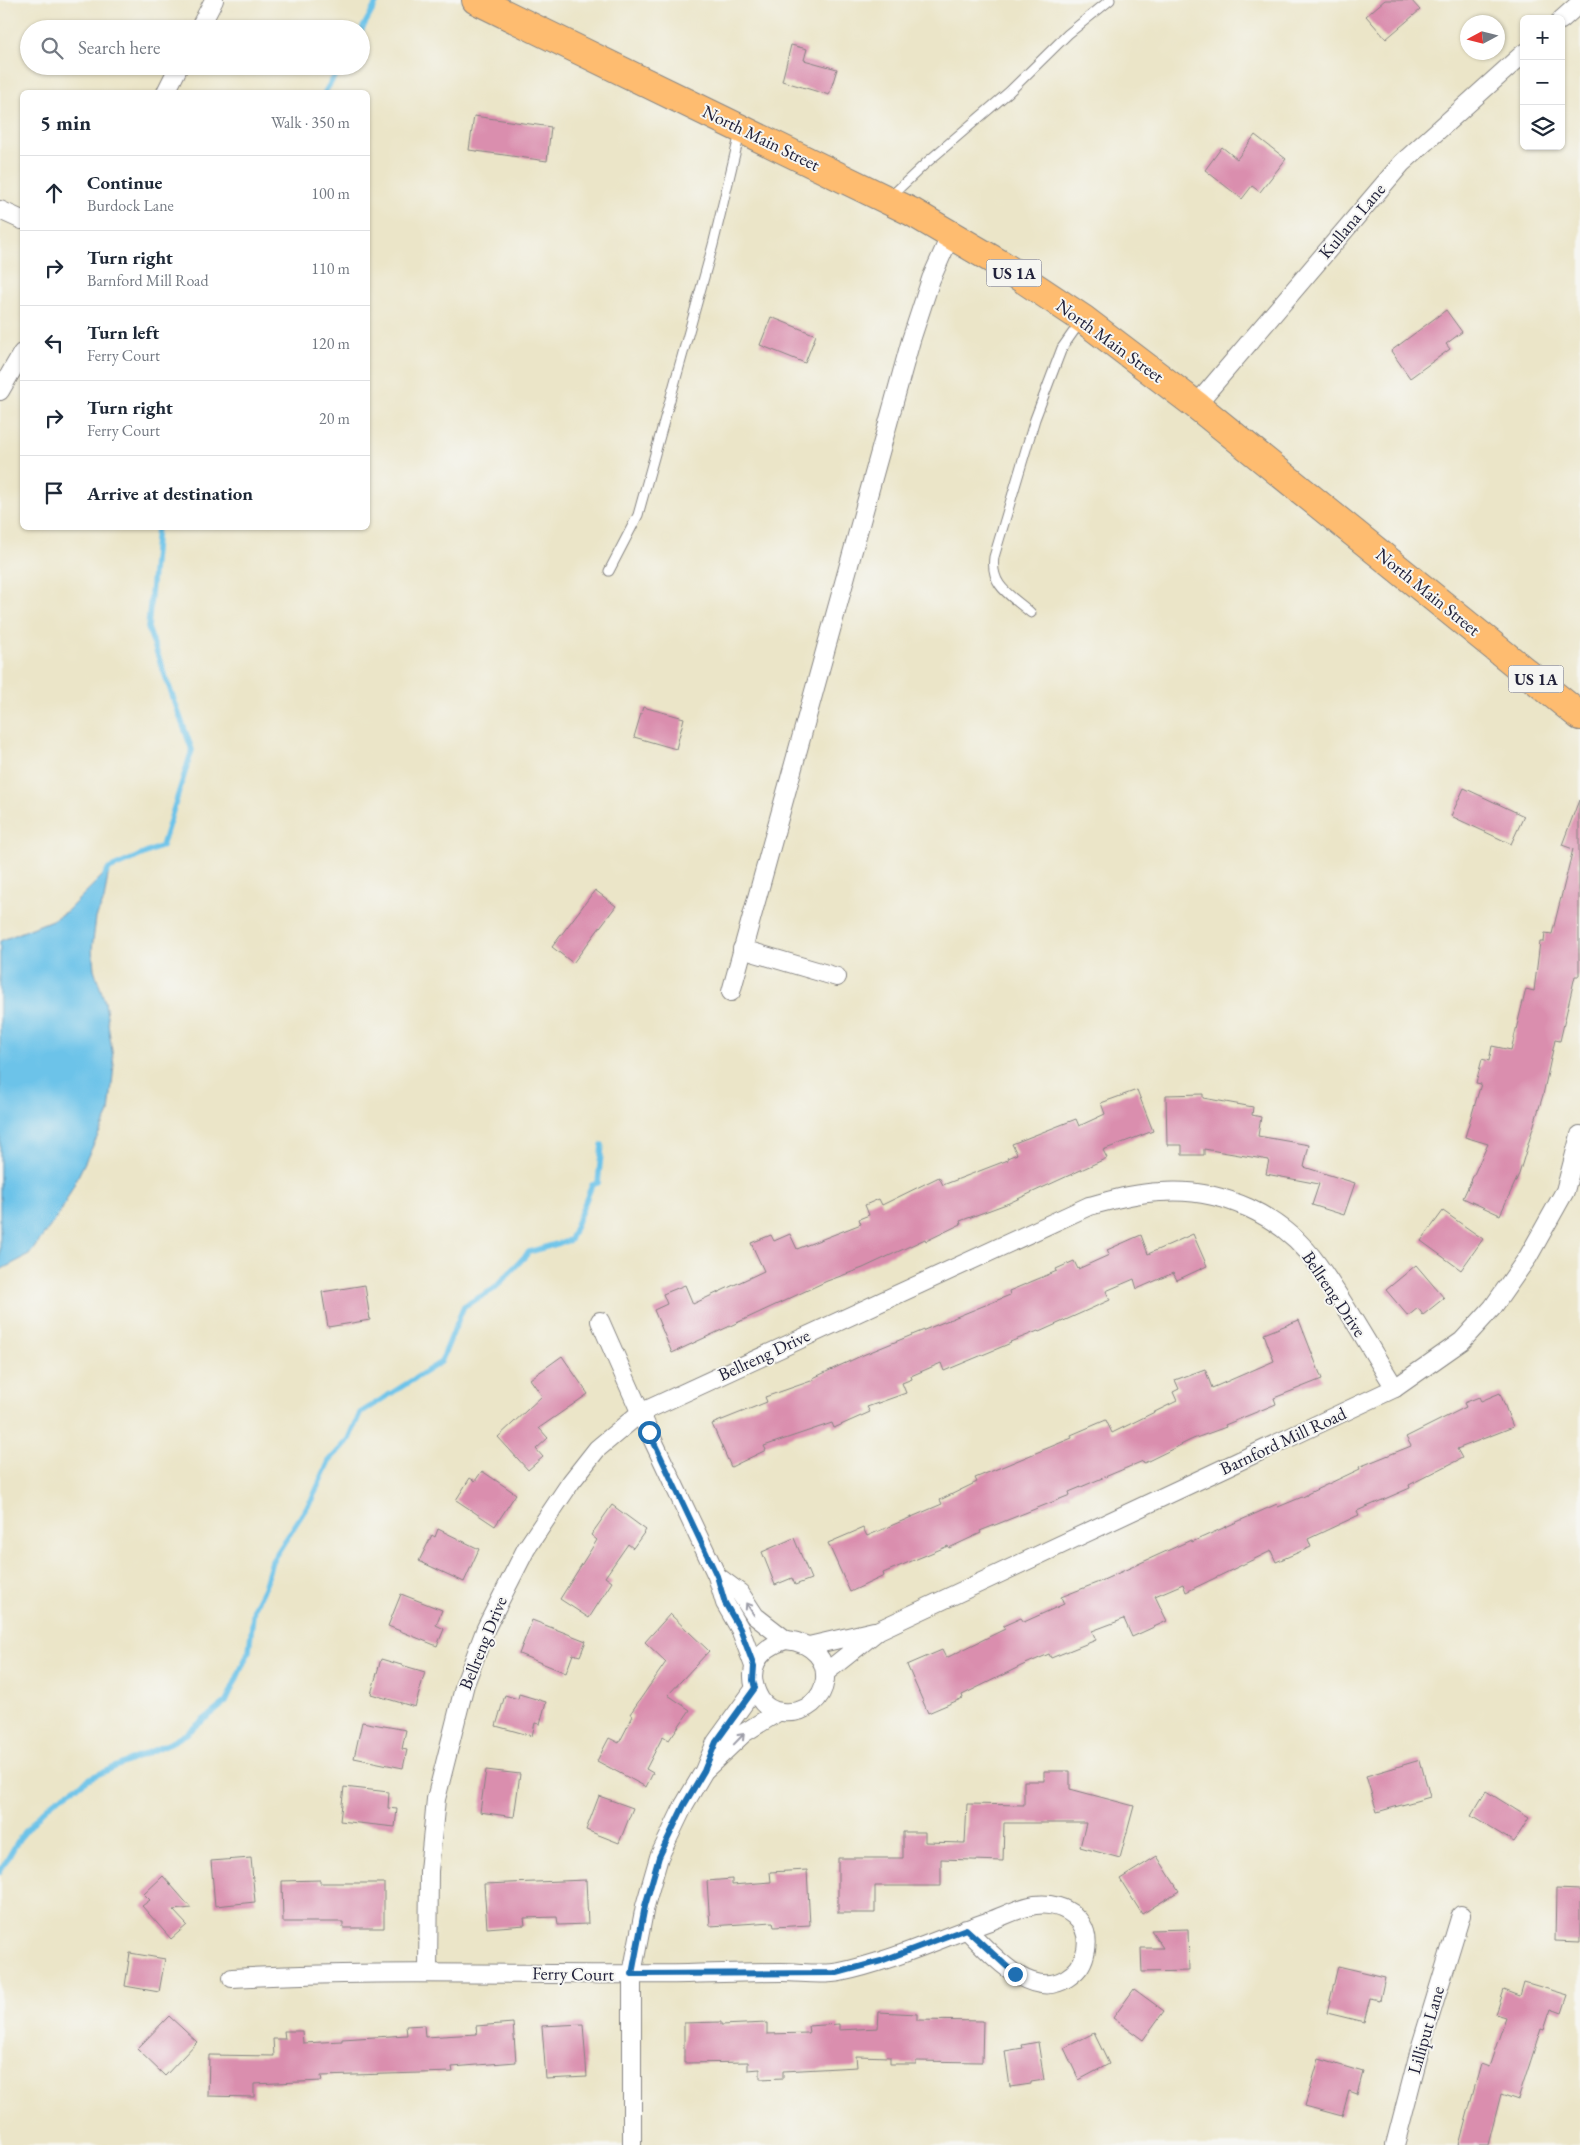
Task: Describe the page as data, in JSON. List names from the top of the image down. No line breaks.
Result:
{"streets":{"main road":["North Main Street","US 1A"],"street":["Kullana Lane","Bellreng Drive","Barnford Mill Road","Ferry Court","Lilliput Lane"]},"crossings":[["North Main Street","Kullana Lane"],["Bellreng Drive","Barnford Mill Road"],["Bellreng Drive","Ferry Court"]],"north":"left","page":{"map_buttons":["+","−"],"search":"Search here","heading":["5 min","Walk · 350 m"],"list":[["Continue","Burdock Lane","100 m"],["Turn right","Barnford Mill Road","110 m"],["Turn left","Ferry Court","120 m"],["Turn right","Ferry Court","20 m"],"Arrive at destination"]}}
